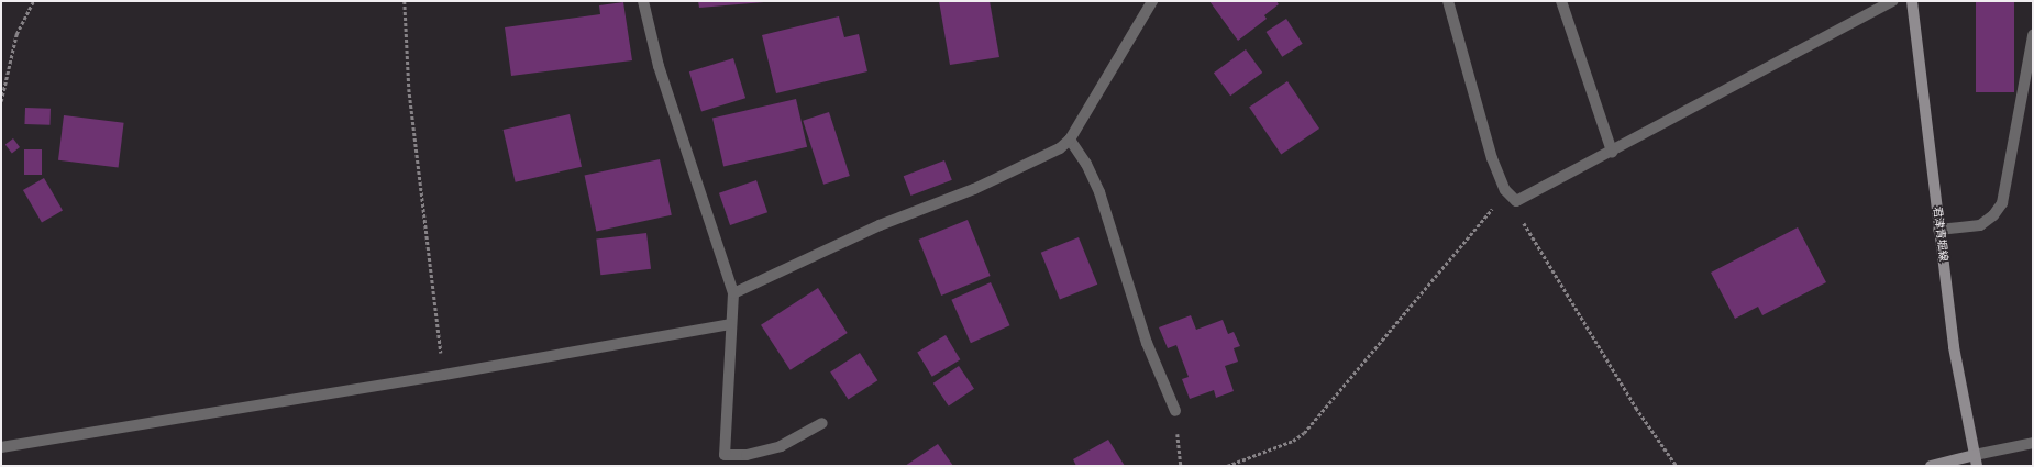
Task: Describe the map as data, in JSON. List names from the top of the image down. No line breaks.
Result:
{"streets":{"main road":["君津青堀線"]}}
